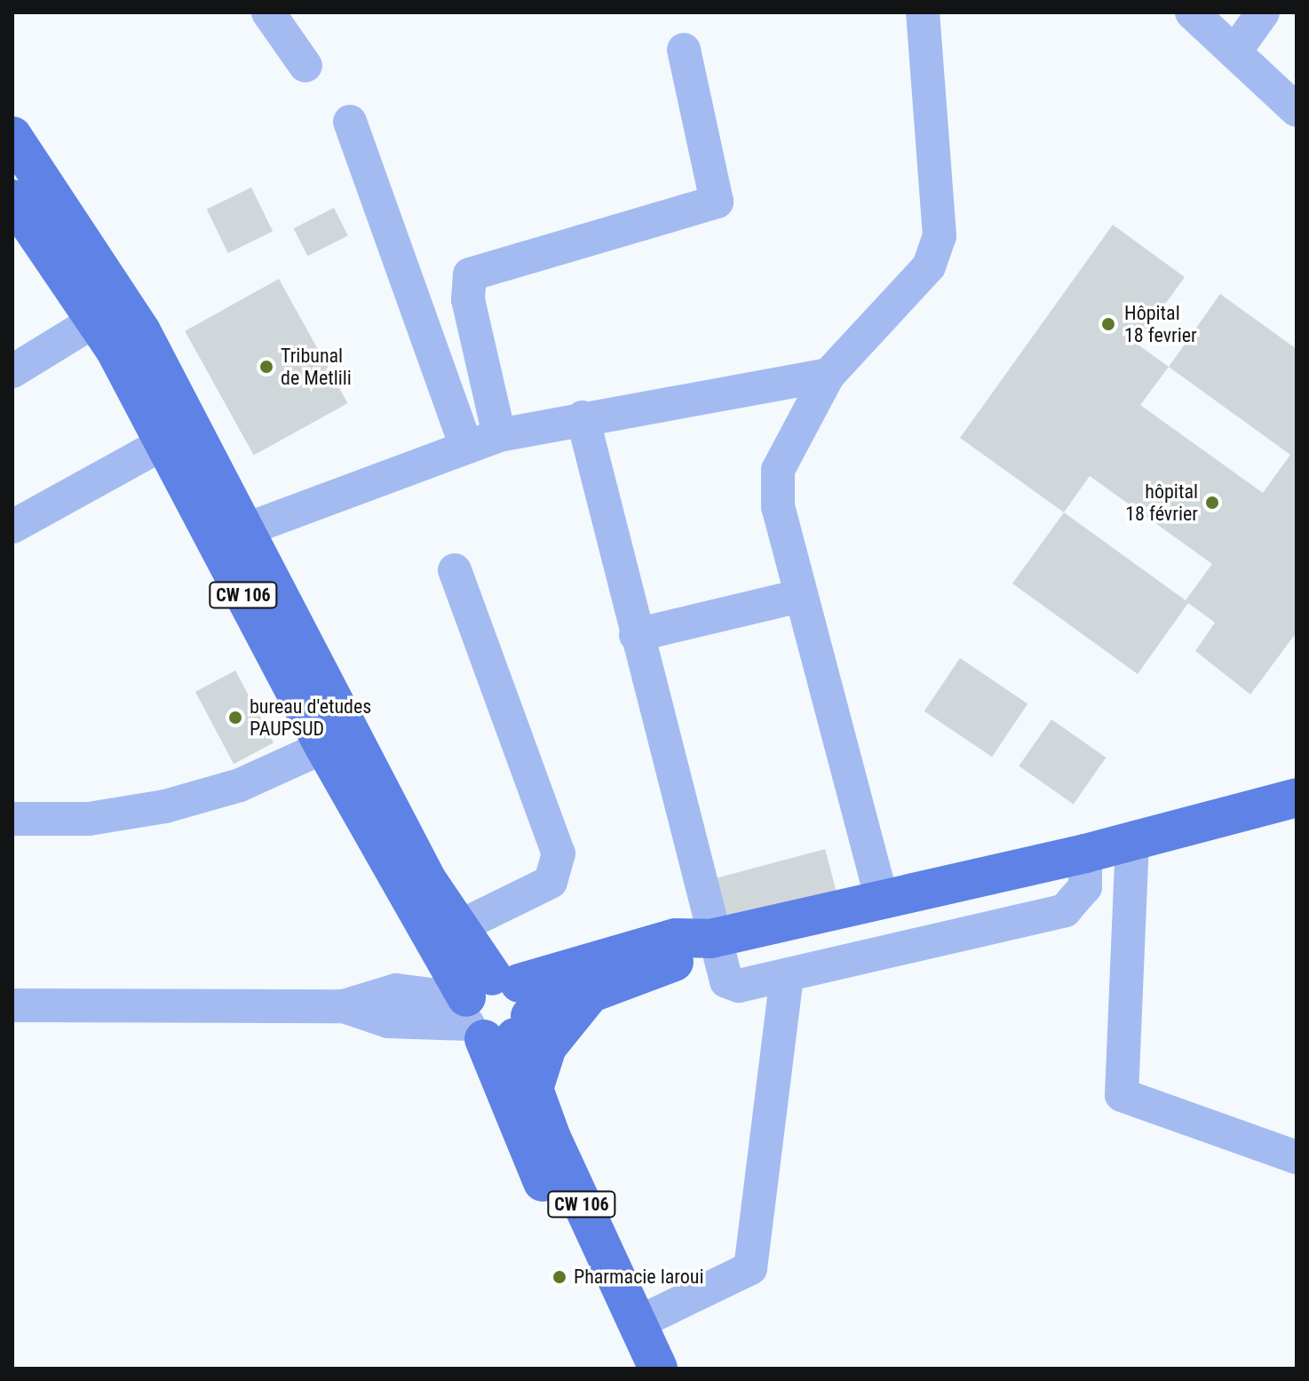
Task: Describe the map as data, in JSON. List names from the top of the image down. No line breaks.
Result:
{"streets":{"main road":["CW 106"]},"places":["Hôpital 18 fevrier","Tribunal de Metlili","hôpital 18 février","bureau d'etudes PAUPSUD","Pharmacie laroui"]}
